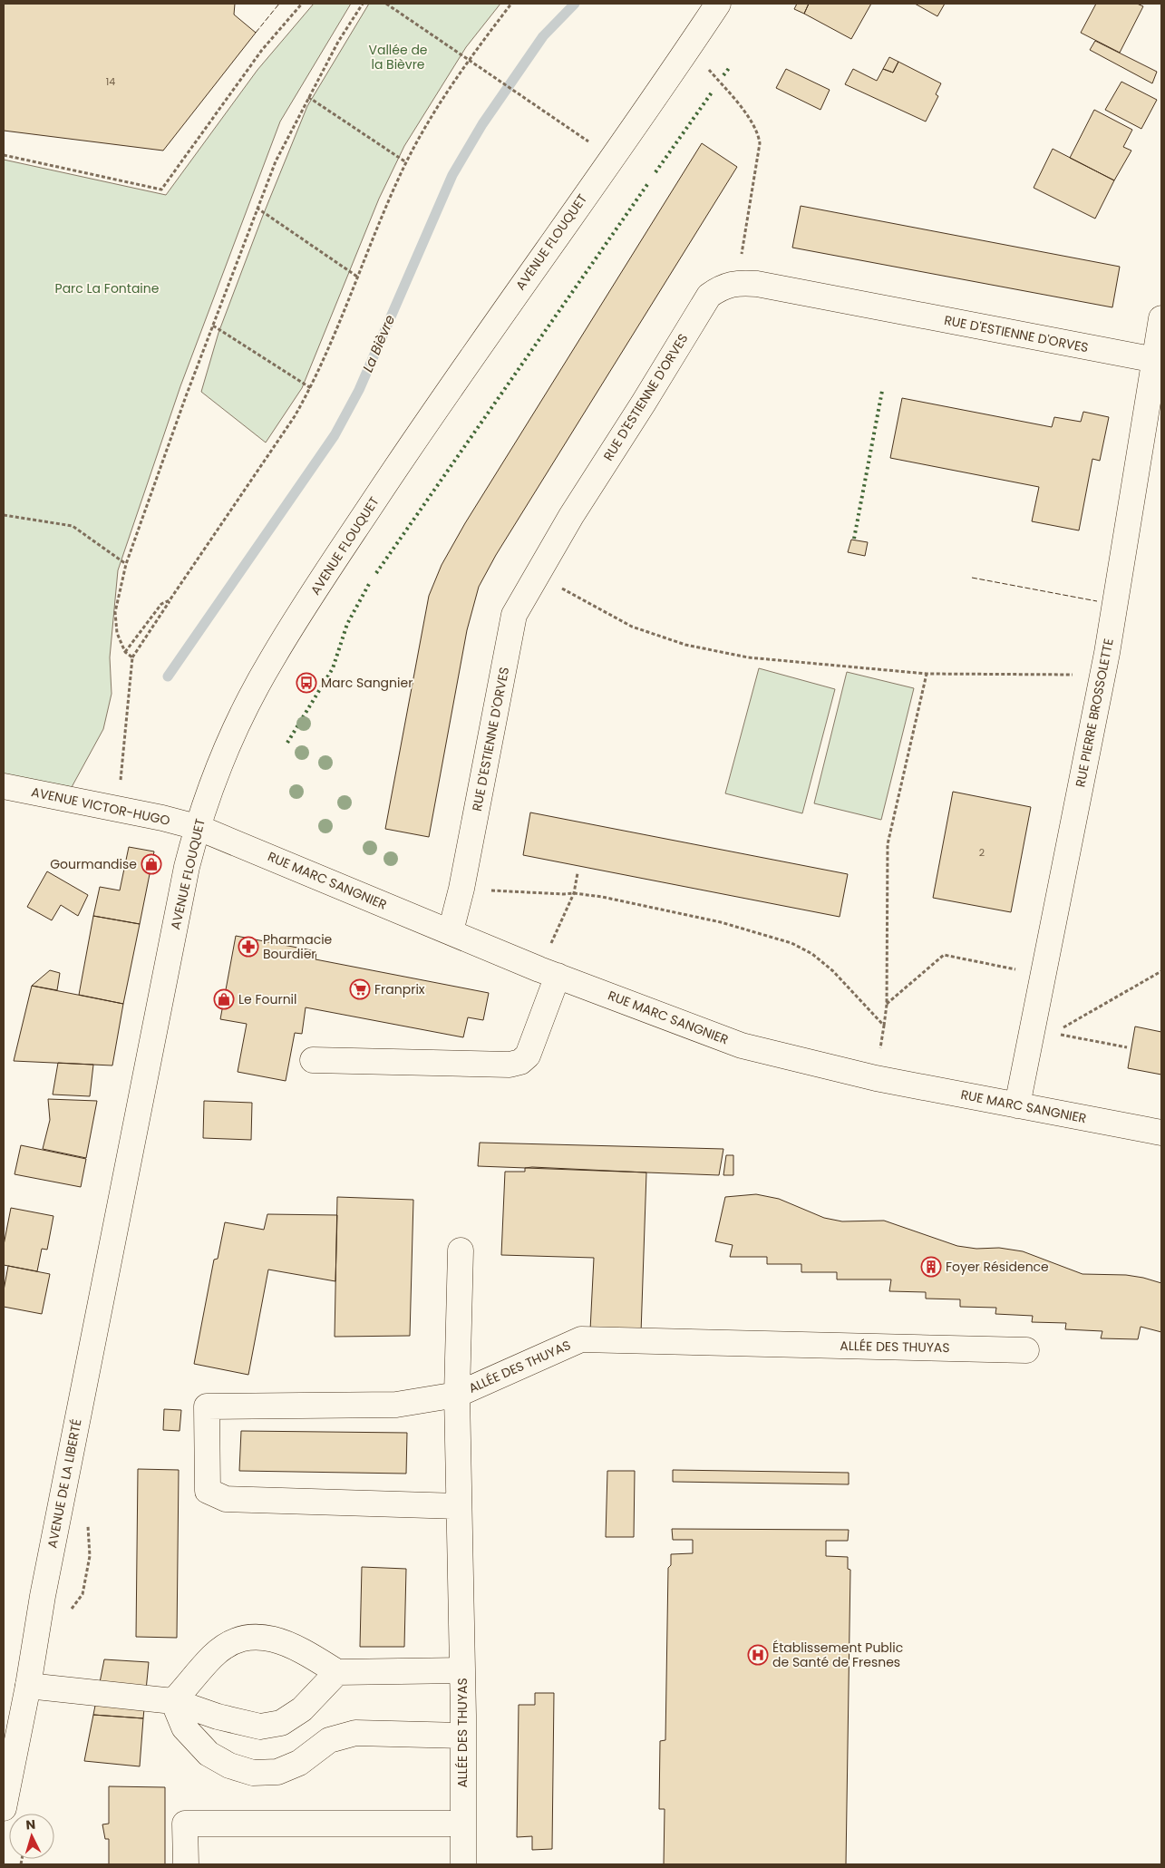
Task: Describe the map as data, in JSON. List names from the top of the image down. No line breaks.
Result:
{"streets":{"street":["AVENUE FLOUQUET","RUE D'ESTIENNE D'ORVES","RUE PIERRE BROSSOLETTE","AVENUE VICTOR-HUGO","RUE MARC SANGNIER","ALLÉE DES THUYAS","AVENUE DE LA LIBERTÉ"]},"crossings":[["AVENUE FLOUQUET","AVENUE VICTOR-HUGO"],["AVENUE FLOUQUET","RUE MARC SANGNIER"],["AVENUE FLOUQUET","AVENUE DE LA LIBERTÉ"],["RUE D'ESTIENNE D'ORVES","RUE PIERRE BROSSOLETTE"],["RUE D'ESTIENNE D'ORVES","RUE MARC SANGNIER"],["RUE PIERRE BROSSOLETTE","RUE MARC SANGNIER"],["AVENUE VICTOR-HUGO","RUE MARC SANGNIER"]],"water":["La Bièvre"],"parks":["Vallée de la Bièvre","Parc La Fontaine"],"places":{"bus stop":["Marc Sangnier"],"shop":["Gourmandise","Le Fournil"],"pharmacy":["Pharmacie Bourdier"],"supermarket":["Franprix"],"building":["Foyer Résidence"],"hospital":["Établissement Public de Santé de Fresnes"]},"house_numbers":["14","2"],"north":"top"}
